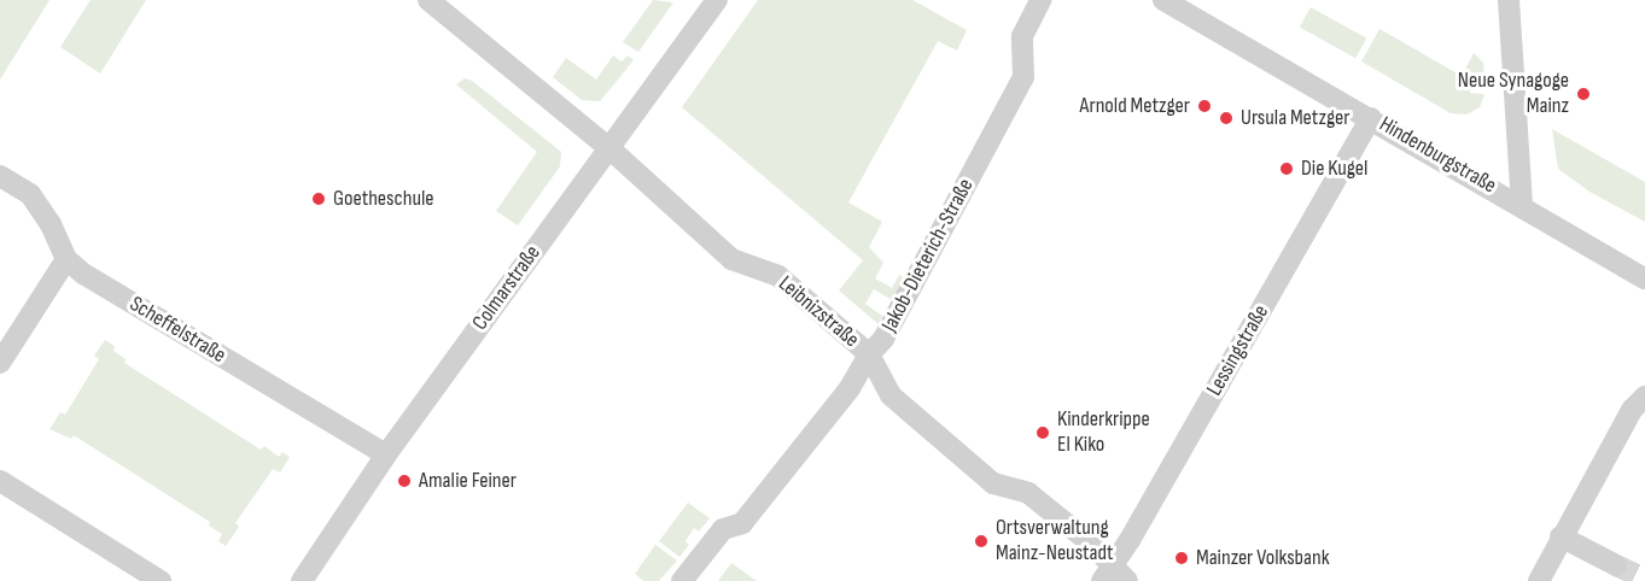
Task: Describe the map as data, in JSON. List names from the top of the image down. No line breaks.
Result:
{"streets":{"street":["Hindenburgstraße","Jakob-Dieterich-Straße","Colmarstraße","Leibnizstraße","Scheffelstraße","Lessingstraße"]},"crossings":[["Hindenburgstraße","Lessingstraße"],["Jakob-Dieterich-Straße","Leibnizstraße"],["Colmarstraße","Leibnizstraße"],["Colmarstraße","Scheffelstraße"],["Leibnizstraße","Lessingstraße"]],"places":["Neue Synagoge Mainz","Arnold Metzger","Ursula Metzger","Die Kugel","Goetheschule","Kinderkrippe El Kiko","Amalie Feiner","Ortsverwaltung Mainz-Neustadt","Mainzer Volksbank"]}
